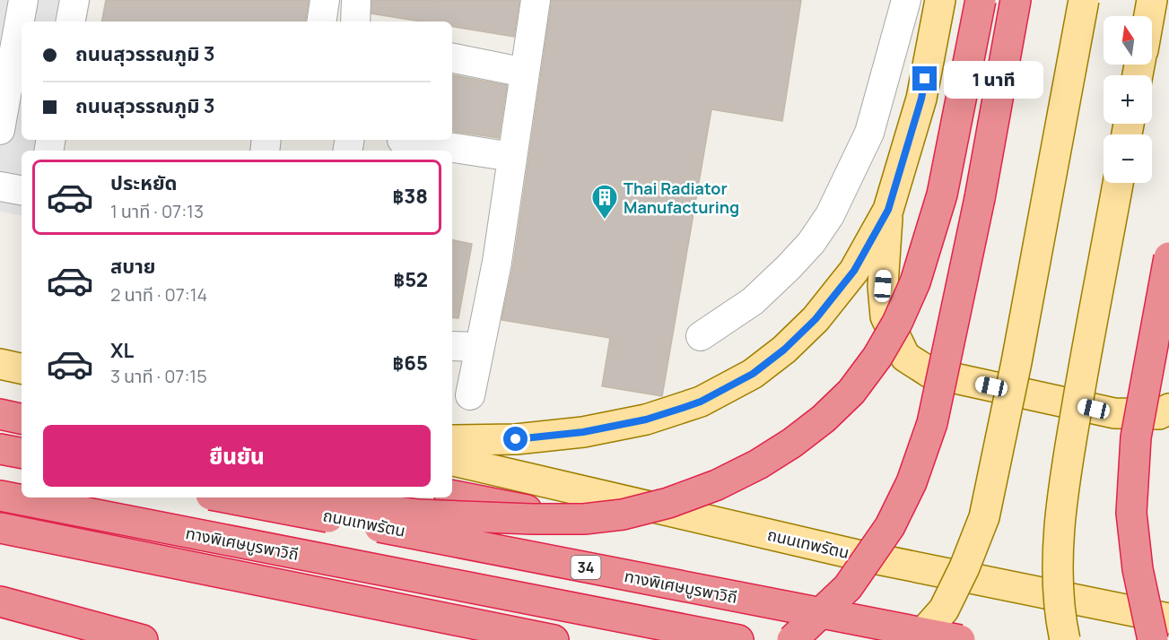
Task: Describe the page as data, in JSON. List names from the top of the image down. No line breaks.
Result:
{"streets":{"highway":["ถนนเทพรัตน","ทางพิเศษบูรพาวิถี","34"]},"crossings":[["ถนนเทพรัตน","ทางพิเศษบูรพาวิถี"]],"places":{"building":["Thai Radiator Manufacturing"]},"north":"top","page":{"map_buttons":["+","−"],"banner":["ถนนสุวรรณภูมิ 3","ถนนสุวรรณภูมิ 3"],"bubble":"1 นาที","list":[{"name":"ประหยัด","note":"1 นาที · 07:13","value":"฿38"},{"name":"สบาย","note":"2 นาที · 07:14","value":"฿52"},{"name":"XL","note":"3 นาที · 07:15","value":"฿65"}],"buttons":"ยืนยัน"}}
